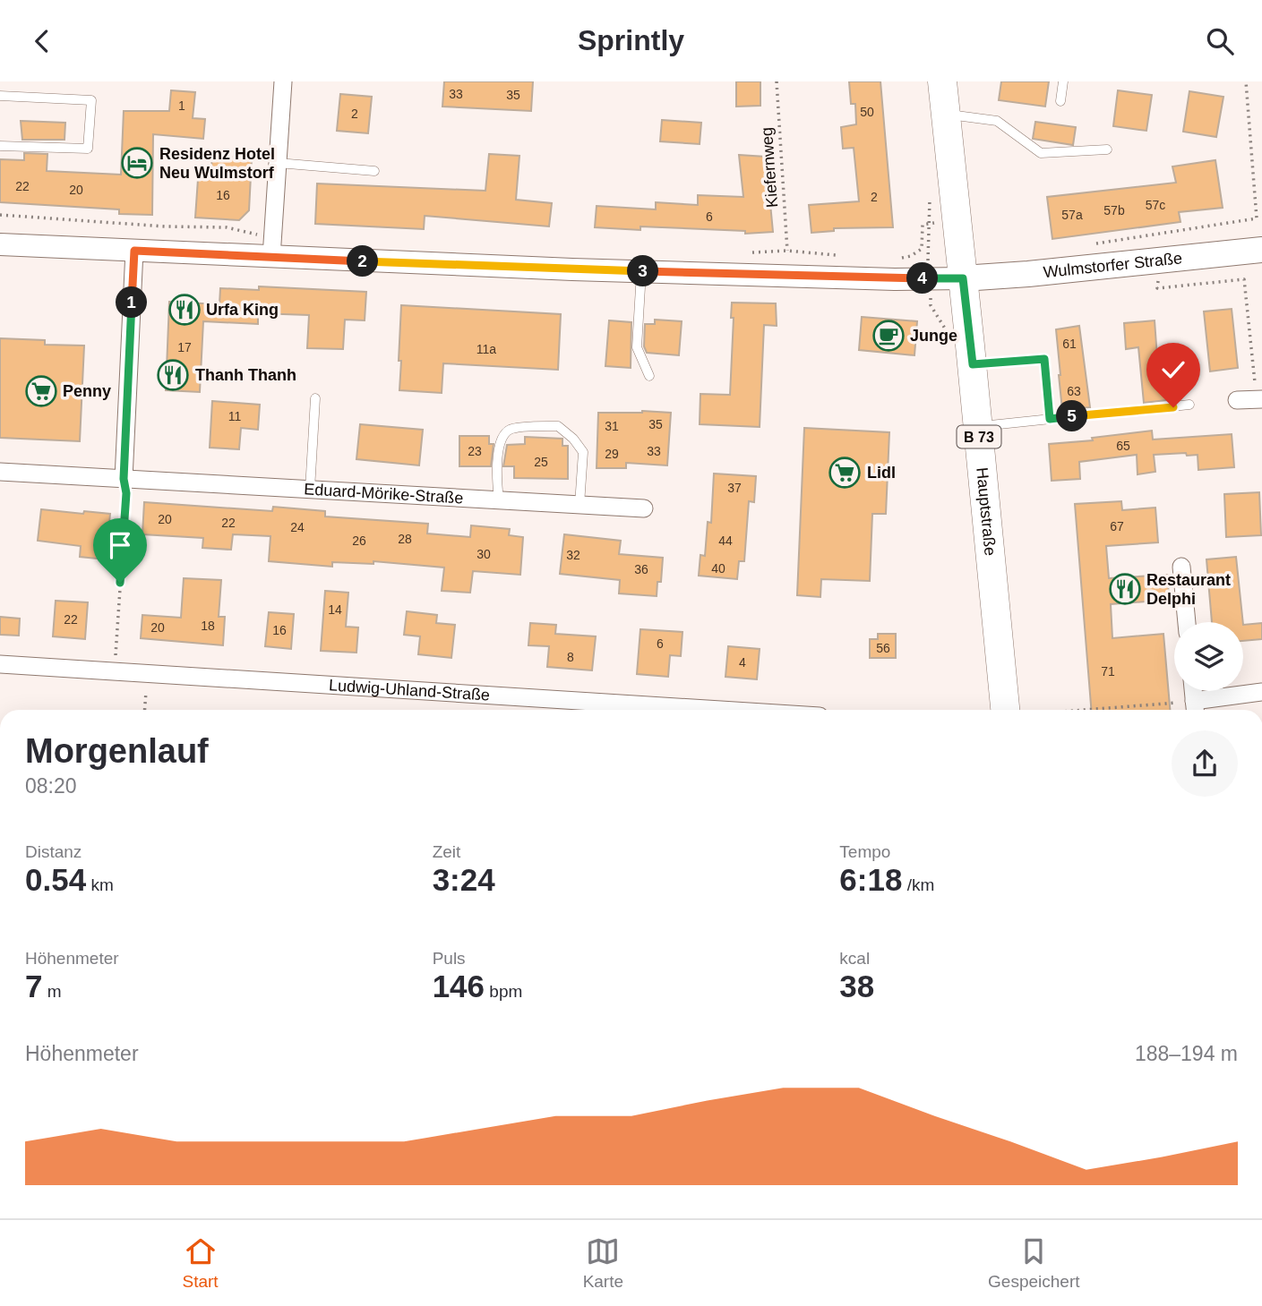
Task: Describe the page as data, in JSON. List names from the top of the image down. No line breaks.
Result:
{"streets":{"main road":["Wulmstorfer Straße","B 73","Hauptstraße"],"street":["Eduard-Mörike-Straße","Ludwig-Uhland-Straße"],"path":["Kiefernweg"]},"crossings":[["Wulmstorfer Straße","Hauptstraße"]],"places":{"hotel":["Residenz Hotel Neu Wulmstorf"],"restaurant":["Urfa King","Thanh Thanh","Restaurant Delphi"],"cafe":["Junge"],"supermarket":["Penny","Lidl"]},"house_numbers":["33","35","1","50","2","22","20","16","2","57c","57b","57a","6","61","17","11a","63","11","35","31","65","23","33","29","25","37","20","22","67","24","28","26","44","30","32","40","36","14","22","18","20","16","6","56","8","4","71"],"page":{"header":"Sprintly","pins":["2","3","4","1","5"],"heading":["Morgenlauf","08:20"],"stats":[["Distanz","0.54 km"],["Zeit","3:24"],["Tempo","6:18 /km"],["Höhenmeter","7 m"],["Puls","146 bpm"],["kcal","38"]],"chart":["Höhenmeter","188–194 m"],"tabs":["Start","Karte","Gespeichert"]}}
